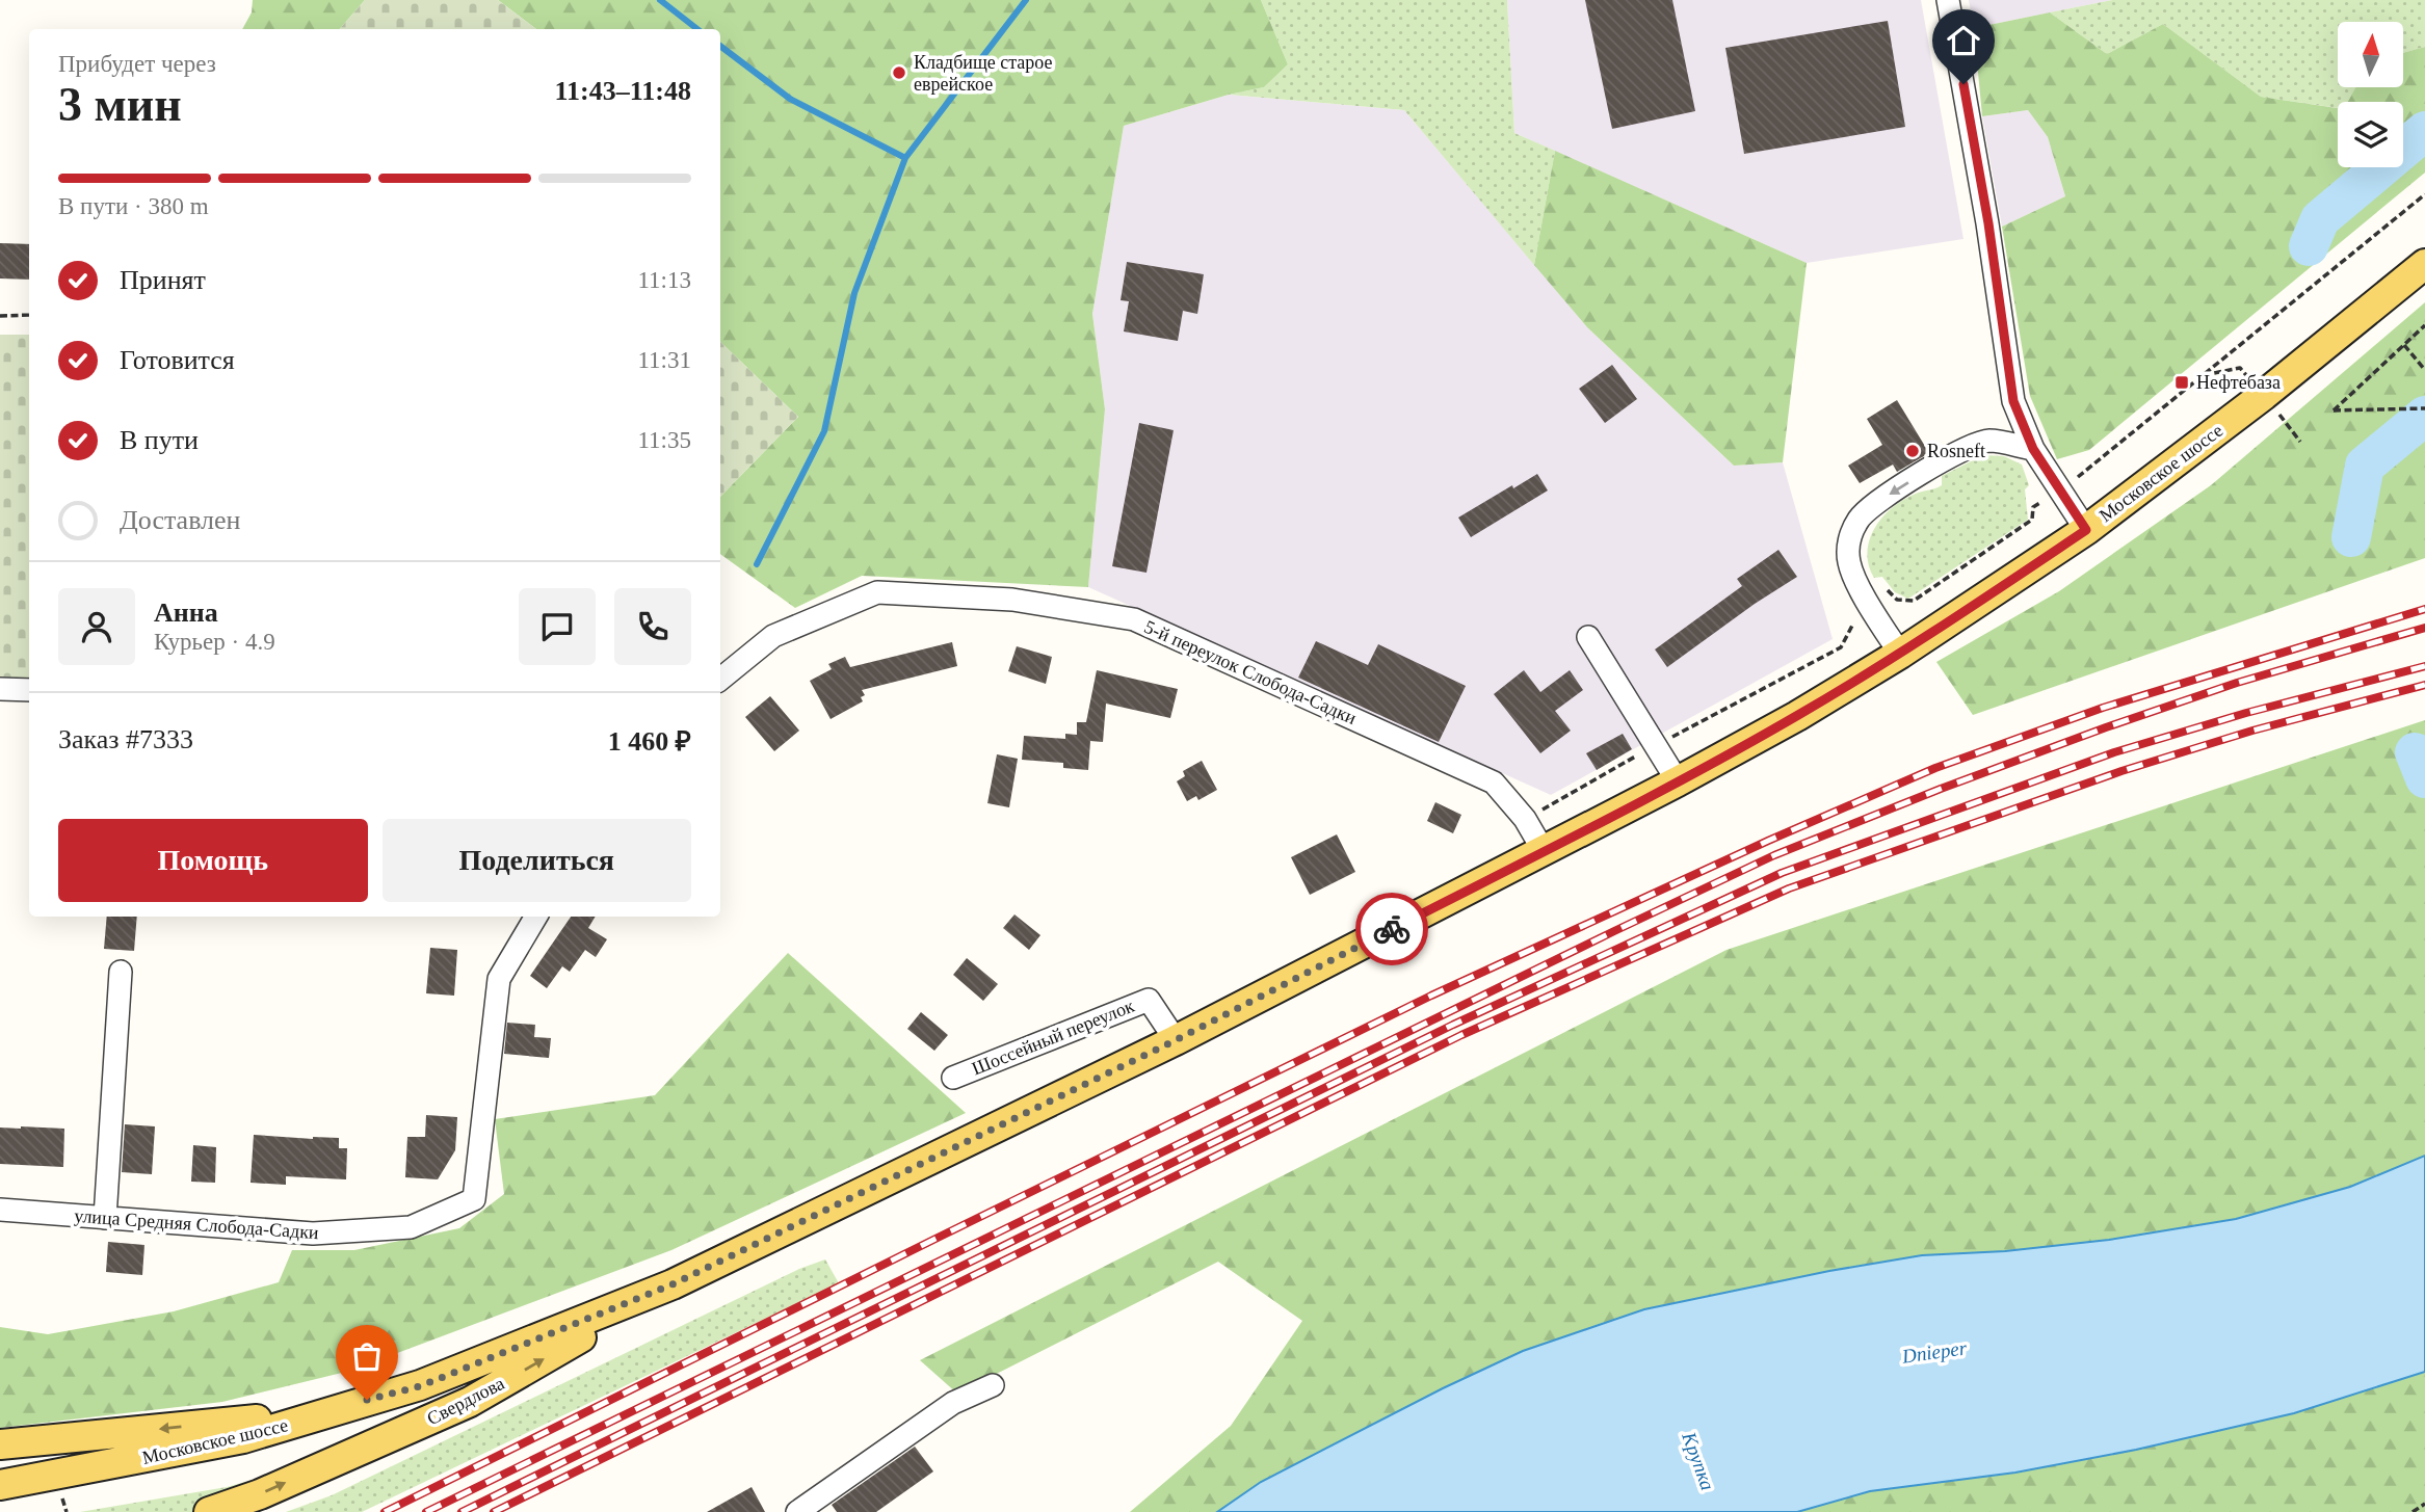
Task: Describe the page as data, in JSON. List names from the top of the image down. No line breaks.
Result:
{"streets":{"main road":["Московское шоссе","Свердлова"],"street":["5-й переулок Слобода-Садки","Шоссейный переулок","улица Средняя Слобода-Садки"]},"crossings":[["Московское шоссе","5-й переулок Слобода-Садки"],["Московское шоссе","Шоссейный переулок"],["Московское шоссе","Свердлова"]],"water":["Dnieper","Крупка"],"places":{"other":["Кладбище старое еврейское","Rosneft"],"transit":["Нефтебаза"]},"north":"top","page":{"heading":["3 мин","Прибудет через","11:43–11:48"],"panel":["Анна","Курьер · 4.9","Заказ #7333","1 460 ₽"],"bar":"В пути · 380 m","list":[["Принят","11:13"],["Готовится","11:31"],["В пути","11:35"],"Доставлен"],"buttons":["Помощь","Поделиться"]}}
